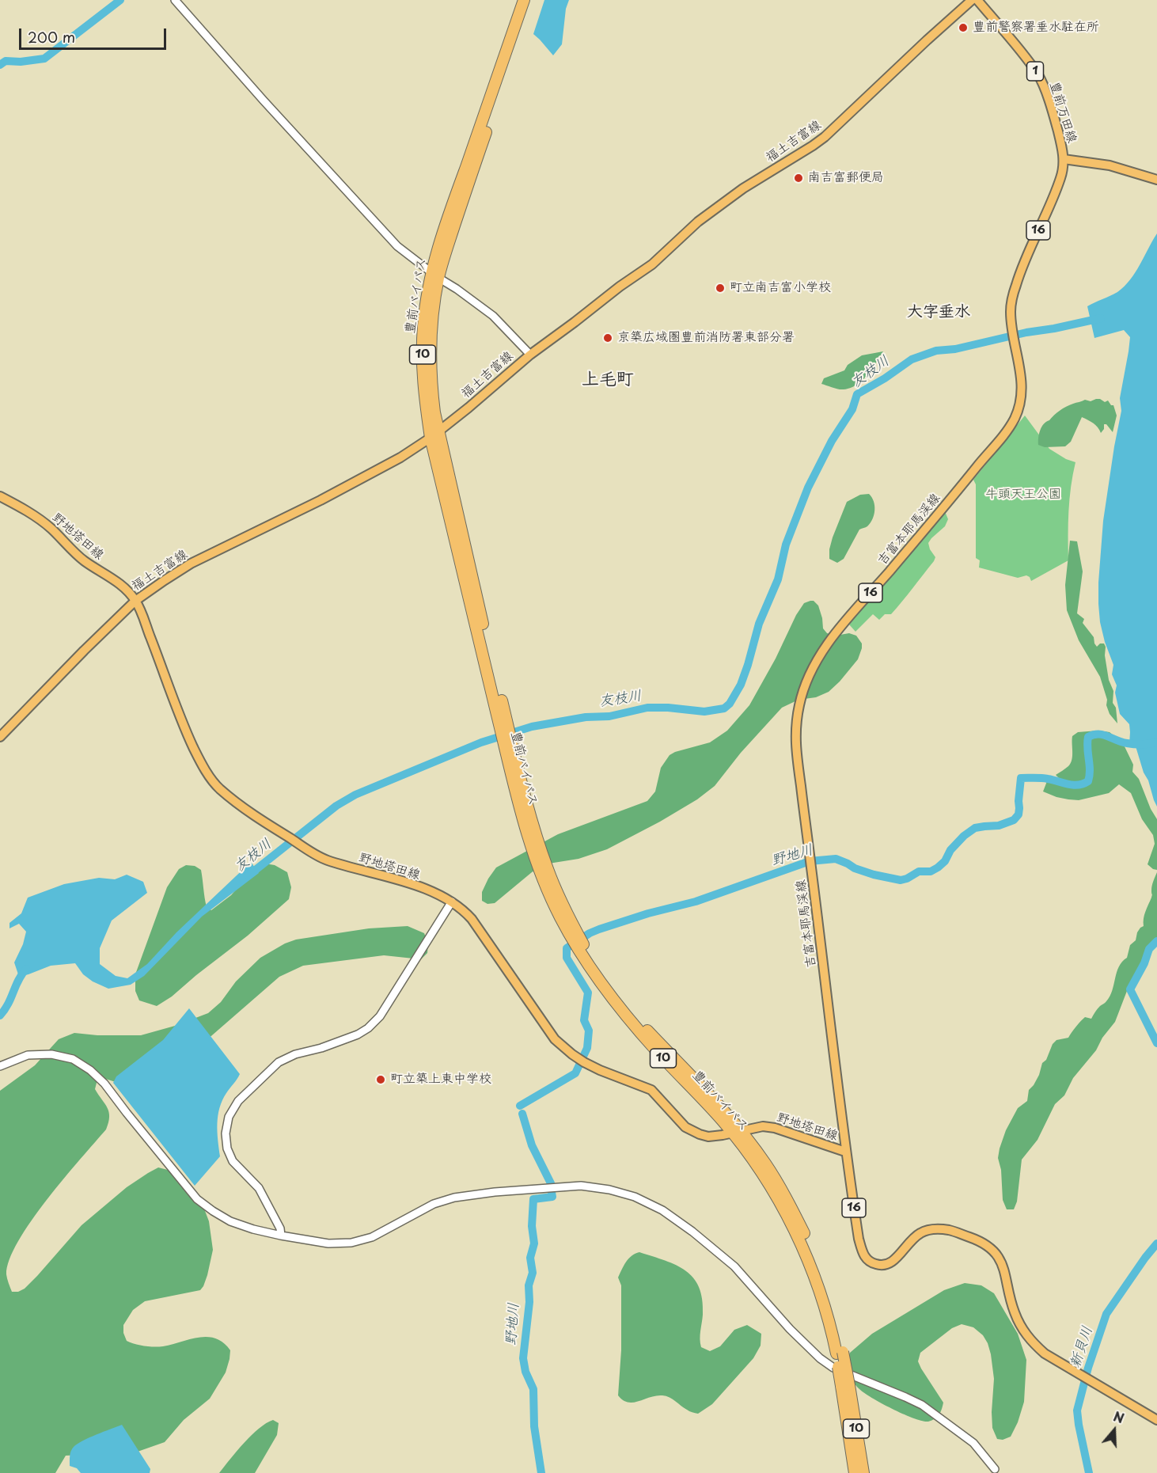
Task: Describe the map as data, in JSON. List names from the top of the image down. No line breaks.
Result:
{"streets":{"highway":["豊前バイパス","10"],"main road":["1","豊前万田線","福土吉富線","16","吉富本耶馬渓線","野地塔田線"]},"crossings":[["豊前万田線","吉富本耶馬渓線"],["福土吉富線","豊前バイパス"],["福土吉富線","野地塔田線"],["豊前バイパス","野地塔田線"],["吉富本耶馬渓線","野地塔田線"]],"districts":["大字垂水","上毛町"],"water":["友枝川","野地川","新貝川"],"parks":["牛頭天王公園"],"places":["豊前警察署垂水駐在所","南吉富郵便局","町立南吉富小学校","京築広域圏豊前消防署東部分署","町立築上東中学校"],"scale_bar":"200 m","north":"top"}
